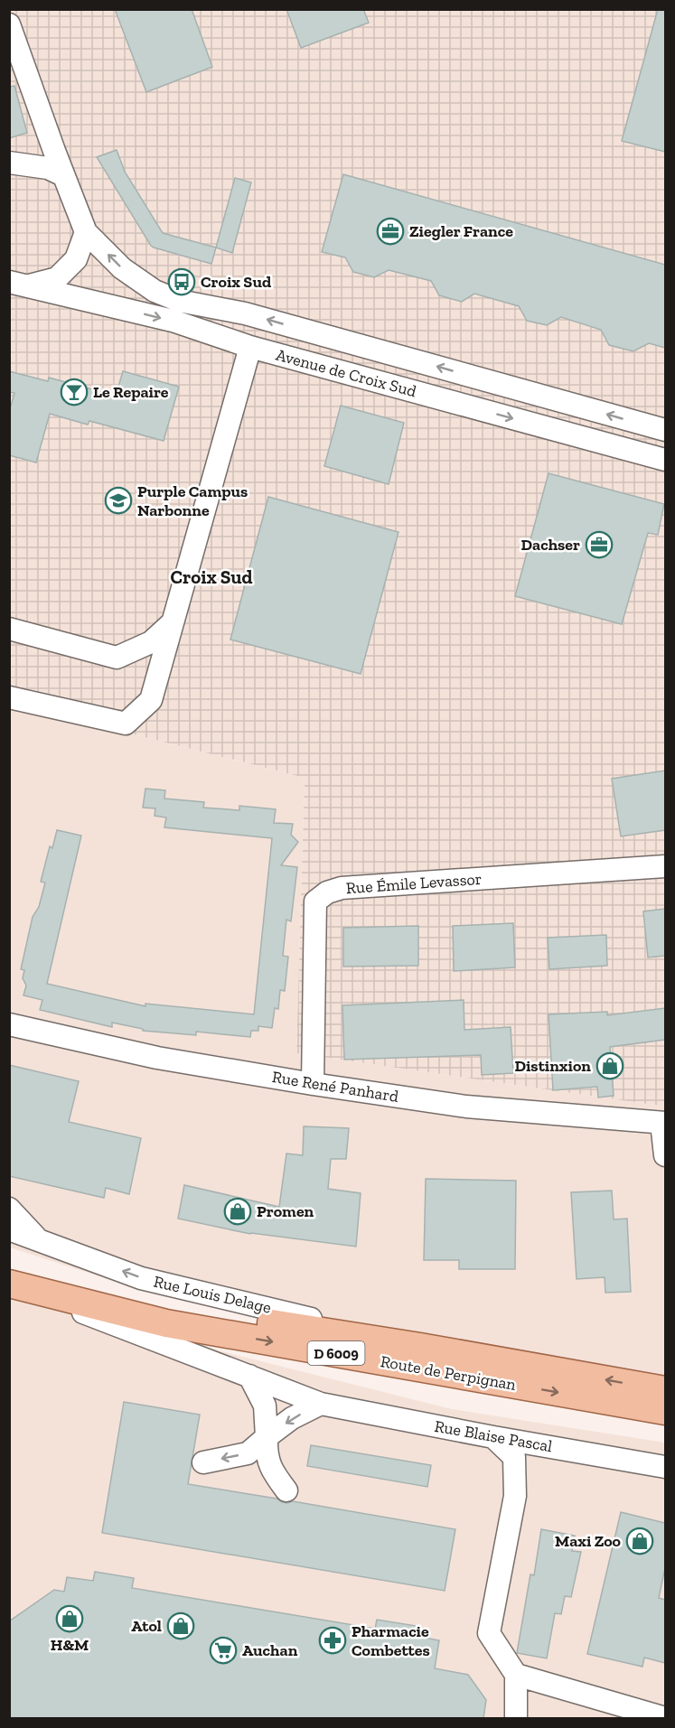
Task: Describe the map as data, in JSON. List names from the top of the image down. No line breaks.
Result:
{"streets":{"main road":["D 6009","Route de Perpignan"],"street":["Avenue de Croix Sud","Rue Émile Levassor","Rue René Panhard","Rue Louis Delage","Rue Blaise Pascal"]},"crossings":[["Rue Émile Levassor","Rue René Panhard"],["Rue Louis Delage","Route de Perpignan"],["Route de Perpignan","Rue Blaise Pascal"]],"one_way":["Rue Louis Delage"],"districts":["Croix Sud"],"places":{"office":["Ziegler France","Dachser"],"bus stop":["Croix Sud"],"bar":["Le Repaire"],"school or university":["Purple Campus Narbonne"],"shop":["Distinxion","Promen","Maxi Zoo","H&M","Atol"],"pharmacy":["Pharmacie Combettes"],"supermarket":["Auchan"]}}
